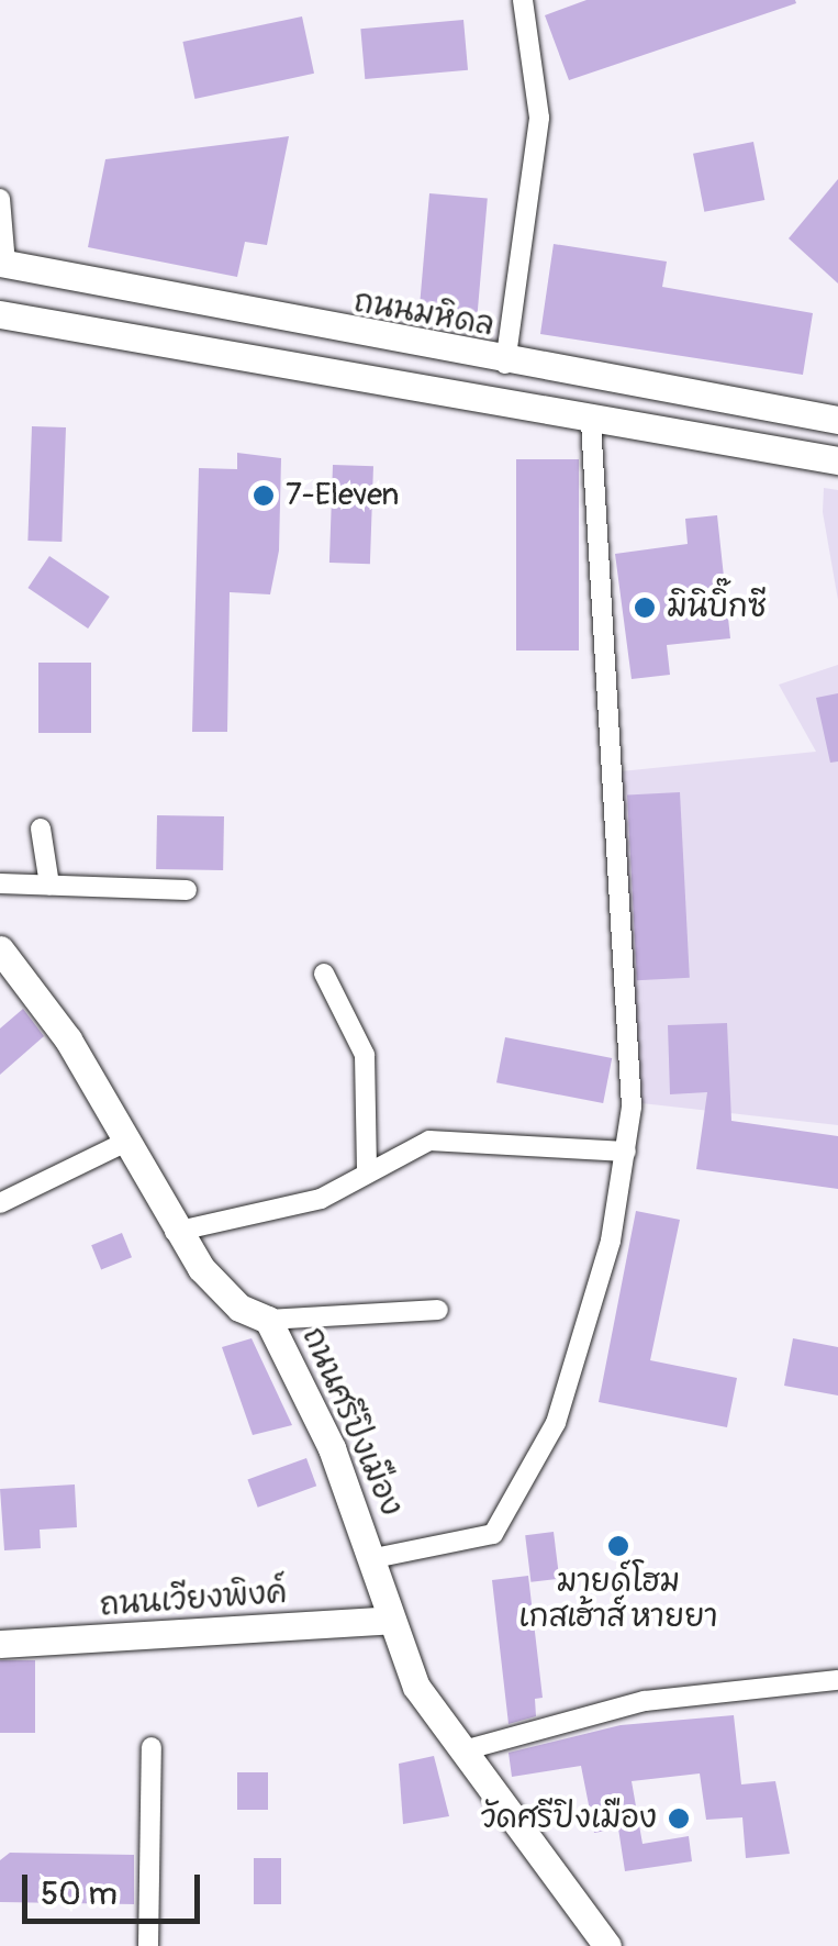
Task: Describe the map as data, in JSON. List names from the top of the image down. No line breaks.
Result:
{"streets":{"main road":["ถนนมหิดล","ถนนศรีปิงเมือง","ถนนเวียงพิงค์"]},"crossings":[["ถนนศรีปิงเมือง","ถนนเวียงพิงค์"]],"places":["7-Eleven","มินิบิ๊กซี","มายด์โฮม เกสเฮ้าส์ หายยา","วัดศรีปิงเมือง"],"scale_bar":"50 m"}
